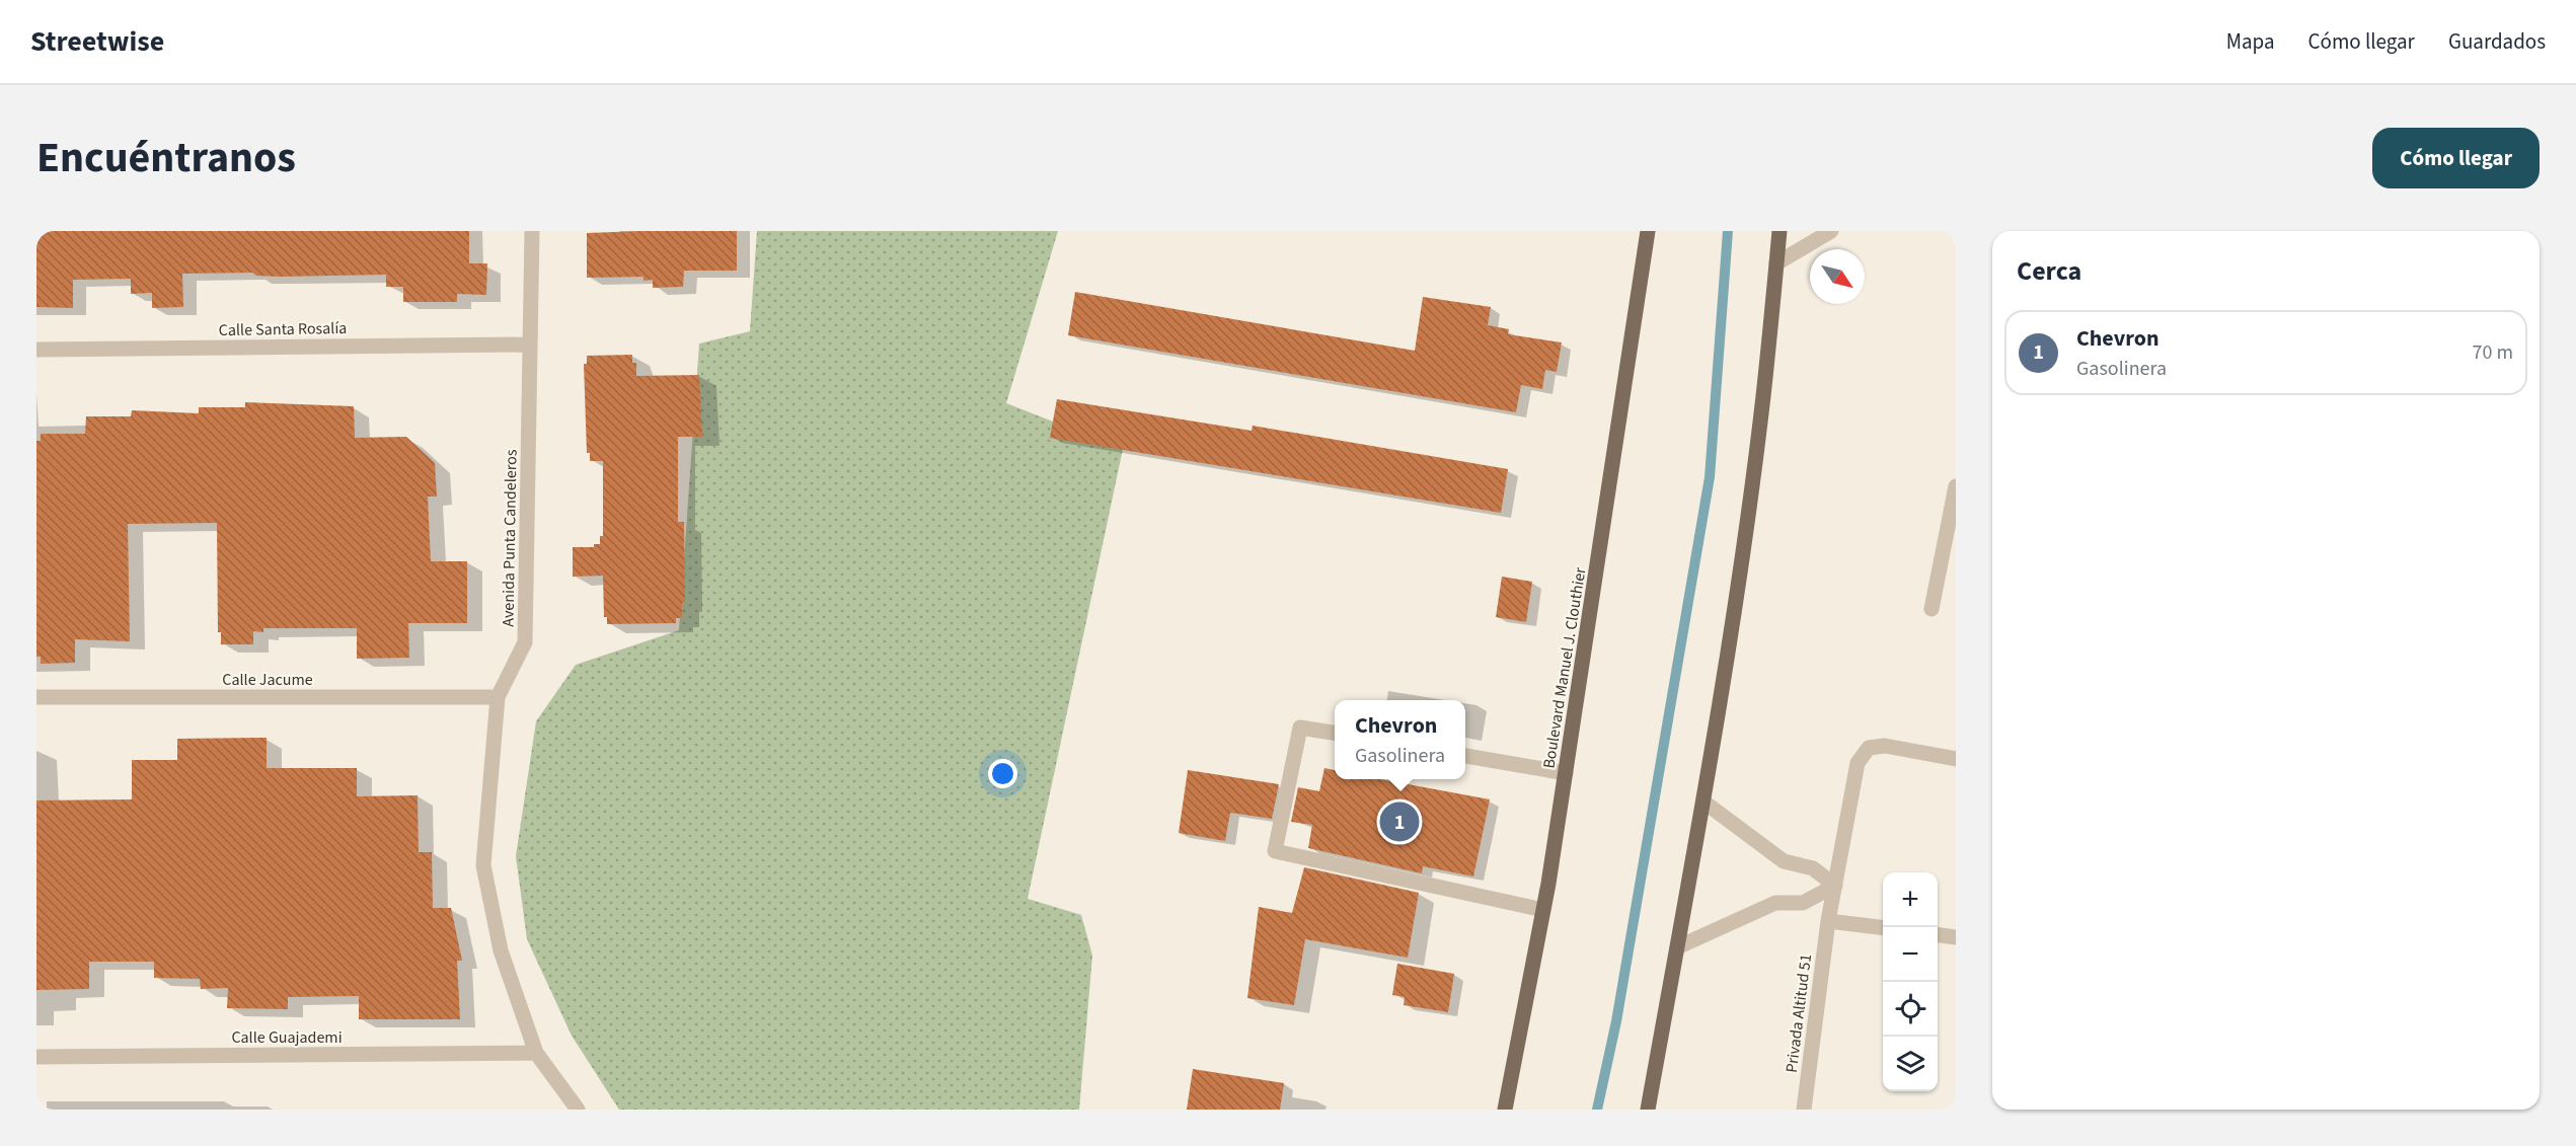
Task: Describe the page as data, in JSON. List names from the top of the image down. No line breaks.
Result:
{"streets":{"main road":["Boulevard Manuel J. Clouthier"],"street":["Calle Santa Rosalía","Avenida Punta Candeleros","Calle Jacume","Privada Altitud 51","Calle Guajademi"]},"crossings":[["Calle Santa Rosalía","Avenida Punta Candeleros"],["Avenida Punta Candeleros","Calle Jacume"],["Avenida Punta Candeleros","Calle Guajademi"]],"north":"bottom right","page":{"header":"Streetwise","nav":["Mapa","Cómo llegar","Guardados"],"title":"Encuéntranos","buttons":"Cómo llegar","heading":"Cerca","list":[{"mark":"1","name":"Chevron","note":"Gasolinera","value":"70 m"}],"popup":["Chevron","Gasolinera"],"pins":"1","map_buttons":["+","−"]}}
